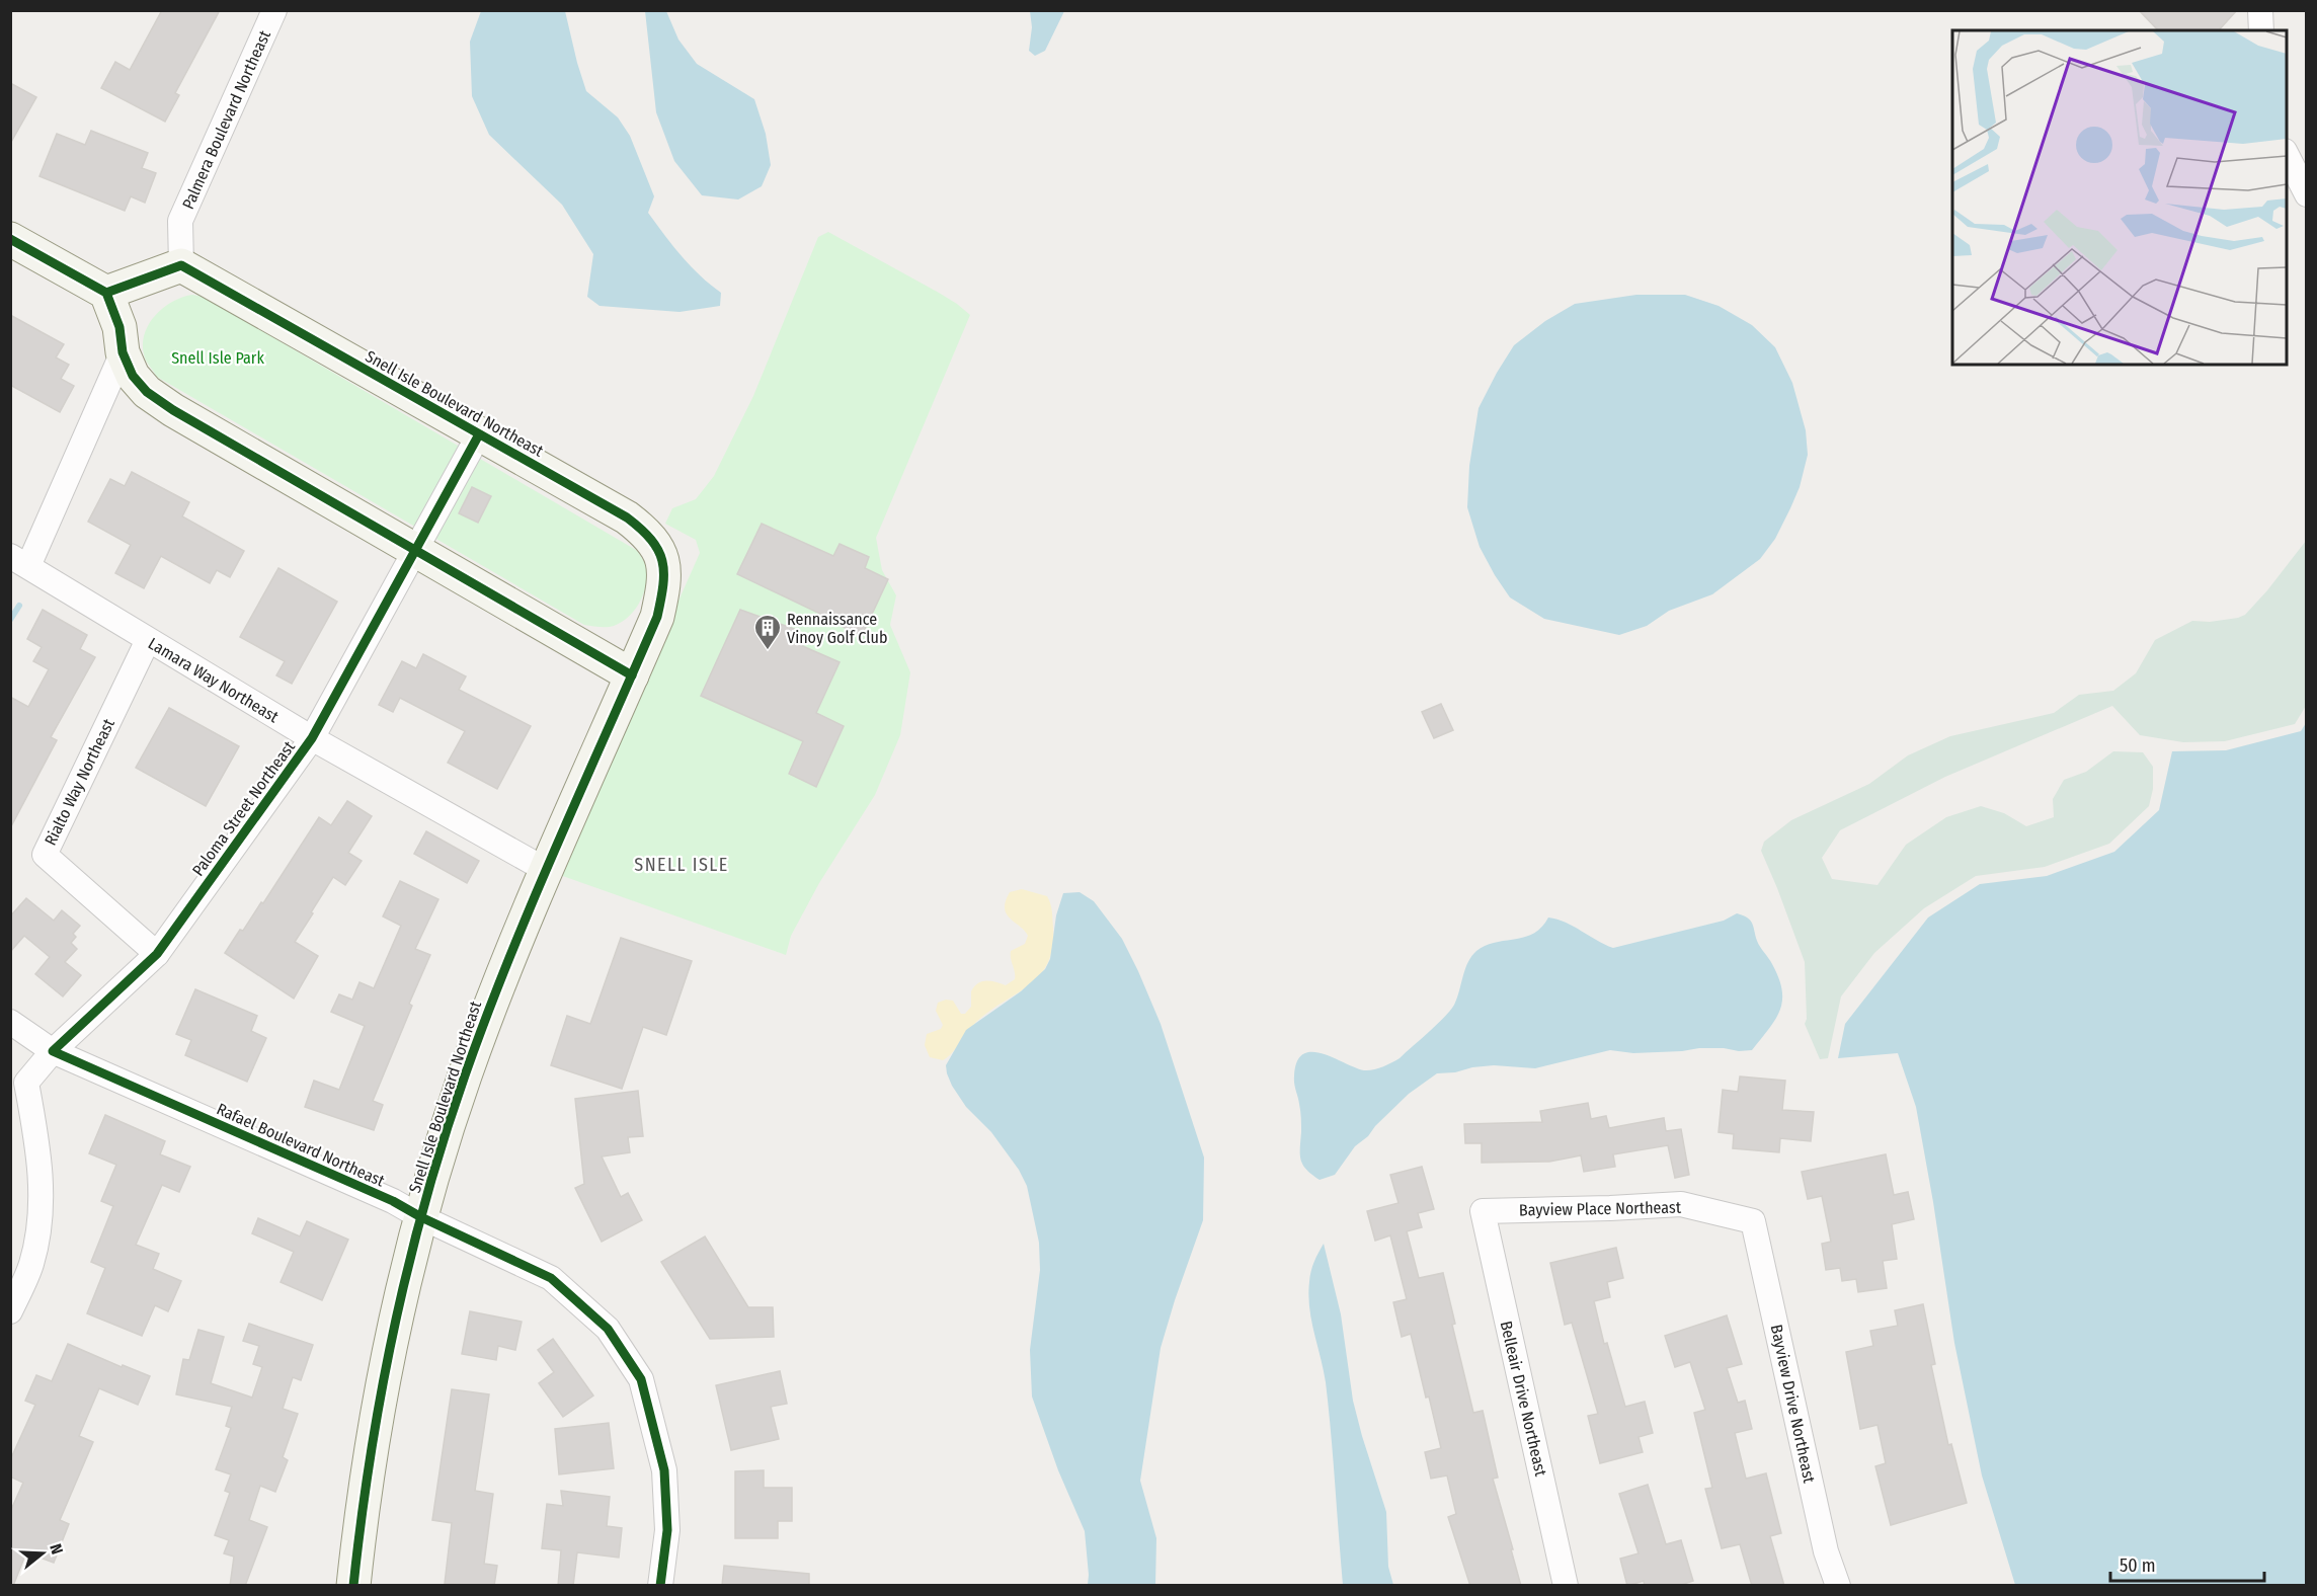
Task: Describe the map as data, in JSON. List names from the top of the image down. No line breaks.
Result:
{"streets":{"street":["Palmera Boulevard Northeast","Snell Isle Boulevard Northeast","Lamara Way Northeast","Rialto Way Northeast","Paloma Street Northeast","Rafael Boulevard Northeast","Bayview Place Northeast","Belleair Drive Northeast","Bayview Drive Northeast"]},"crossings":[["Palmera Boulevard Northeast","Snell Isle Boulevard Northeast"],["Snell Isle Boulevard Northeast","Lamara Way Northeast"],["Snell Isle Boulevard Northeast","Paloma Street Northeast"],["Snell Isle Boulevard Northeast","Rafael Boulevard Northeast"],["Lamara Way Northeast","Rialto Way Northeast"],["Lamara Way Northeast","Paloma Street Northeast"],["Rialto Way Northeast","Paloma Street Northeast"],["Paloma Street Northeast","Rafael Boulevard Northeast"],["Bayview Place Northeast","Belleair Drive Northeast"],["Bayview Place Northeast","Bayview Drive Northeast"]],"districts":["SNELL ISLE"],"parks":["Snell Isle Park"],"places":{"building":["Rennaissance Vinoy Golf Club"]},"scale_bar":"50 m","north":"right"}
